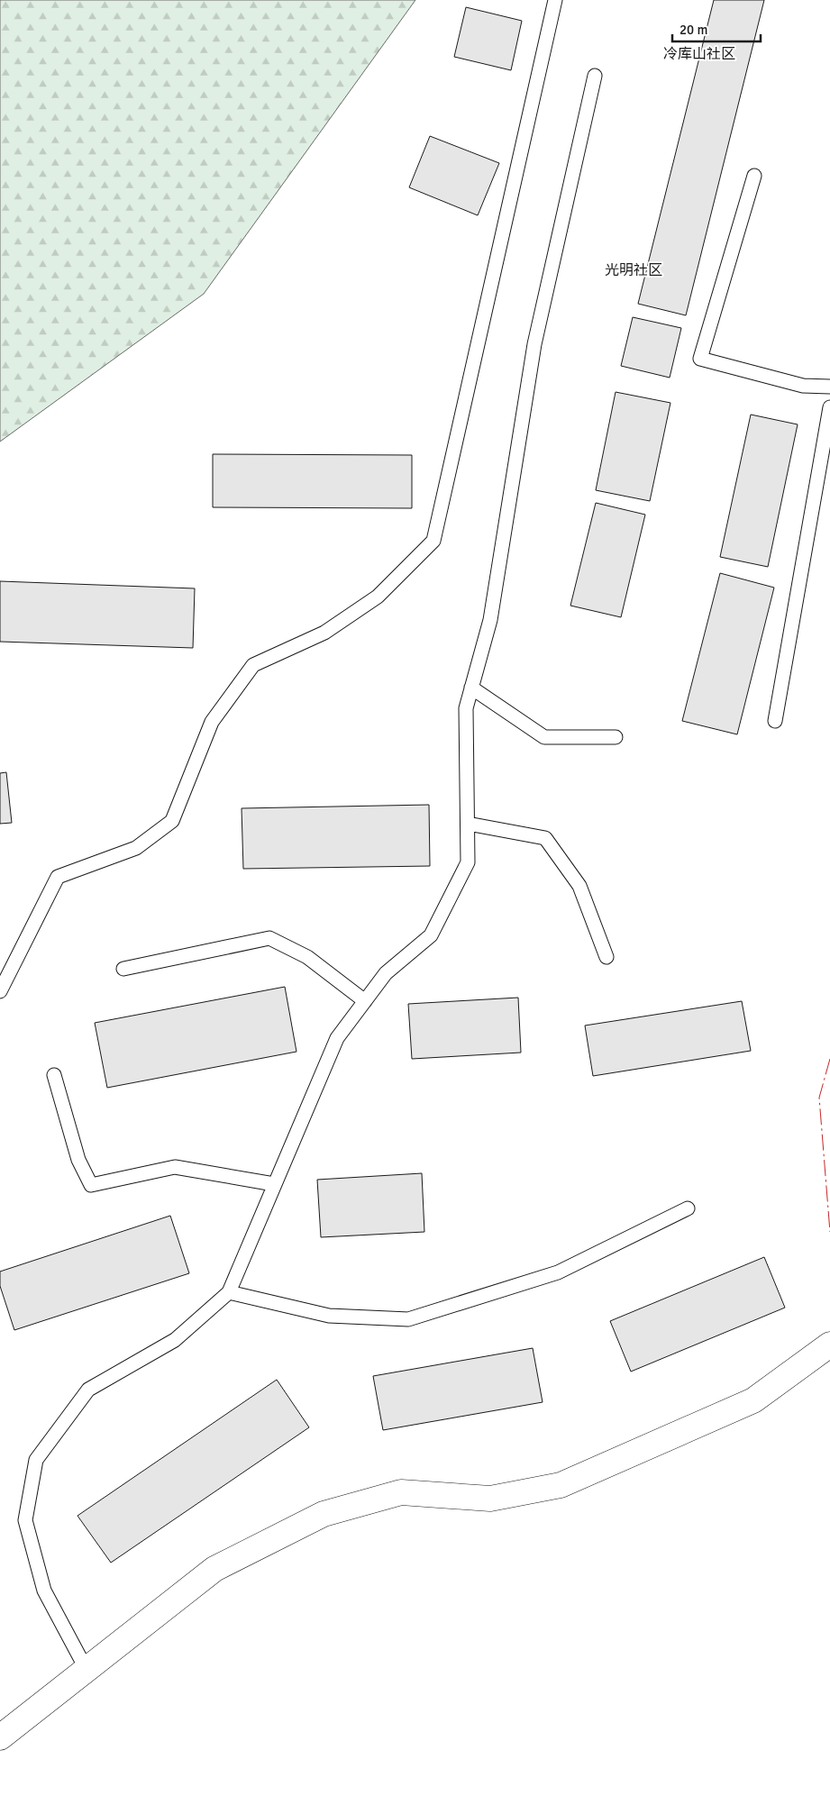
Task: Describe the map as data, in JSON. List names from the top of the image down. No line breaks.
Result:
{"districts":["冷库山社区","光明社区"],"scale_bar":"20 m"}
